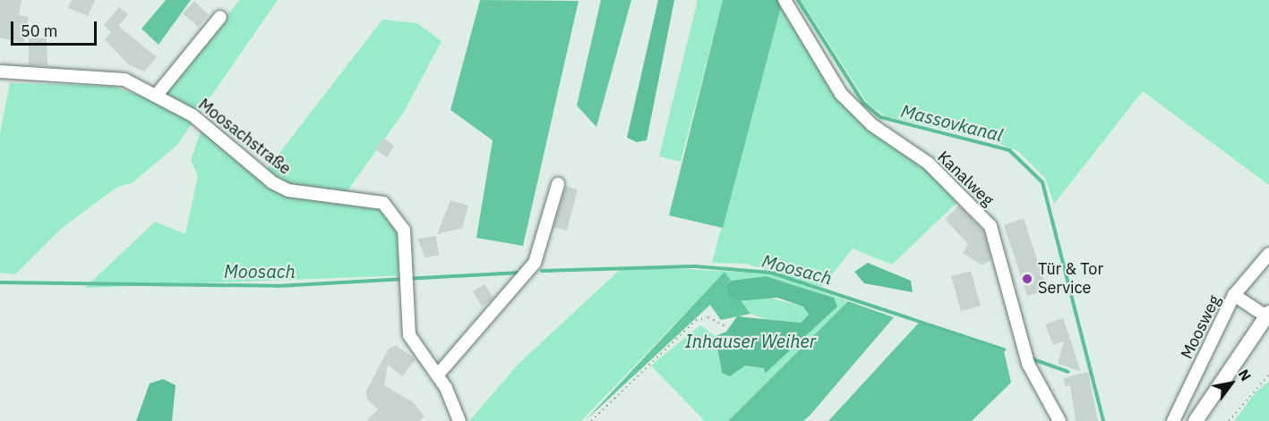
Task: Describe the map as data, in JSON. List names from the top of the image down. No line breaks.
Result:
{"streets":{"street":["Moosachstraße","Kanalweg","Moosweg"]},"water":["Massovkanal","Moosach","Inhauser Weiher"],"places":["Tür & Tor Service"],"scale_bar":"50 m","north":"top right"}
